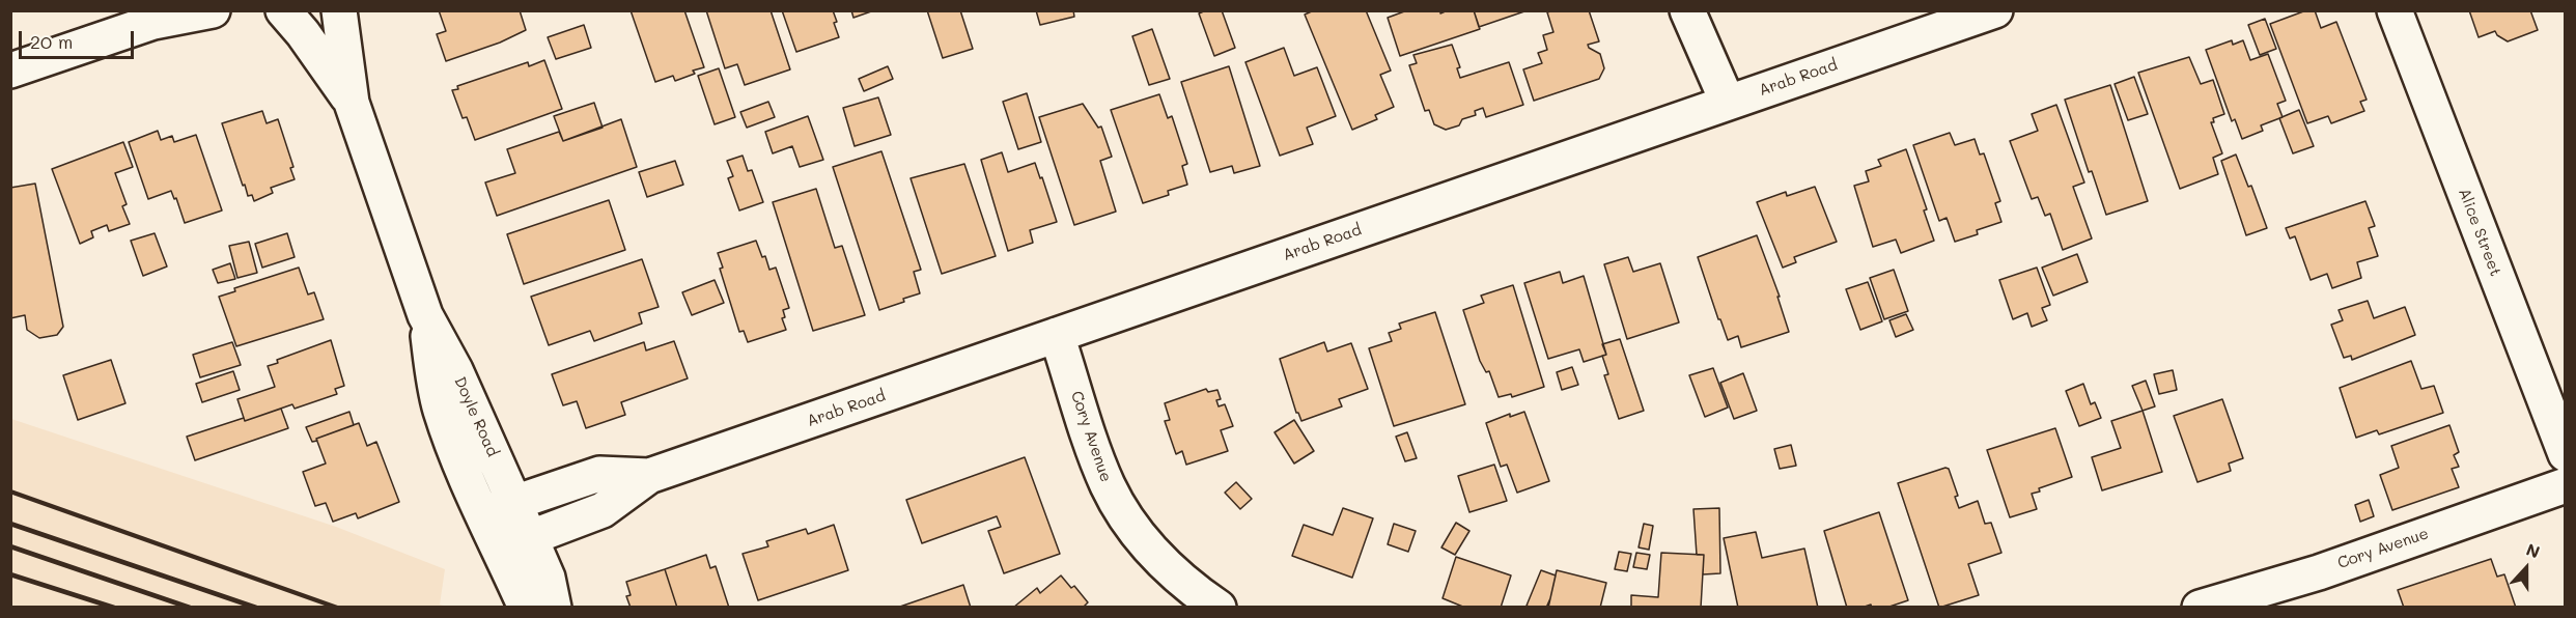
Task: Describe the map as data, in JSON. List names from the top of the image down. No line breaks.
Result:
{"streets":{"street":["Arab Road","Alice Street","Doyle Road","Cory Avenue"]},"crossings":[["Arab Road","Doyle Road"],["Arab Road","Cory Avenue"]],"scale_bar":"20 m","north":"top"}
